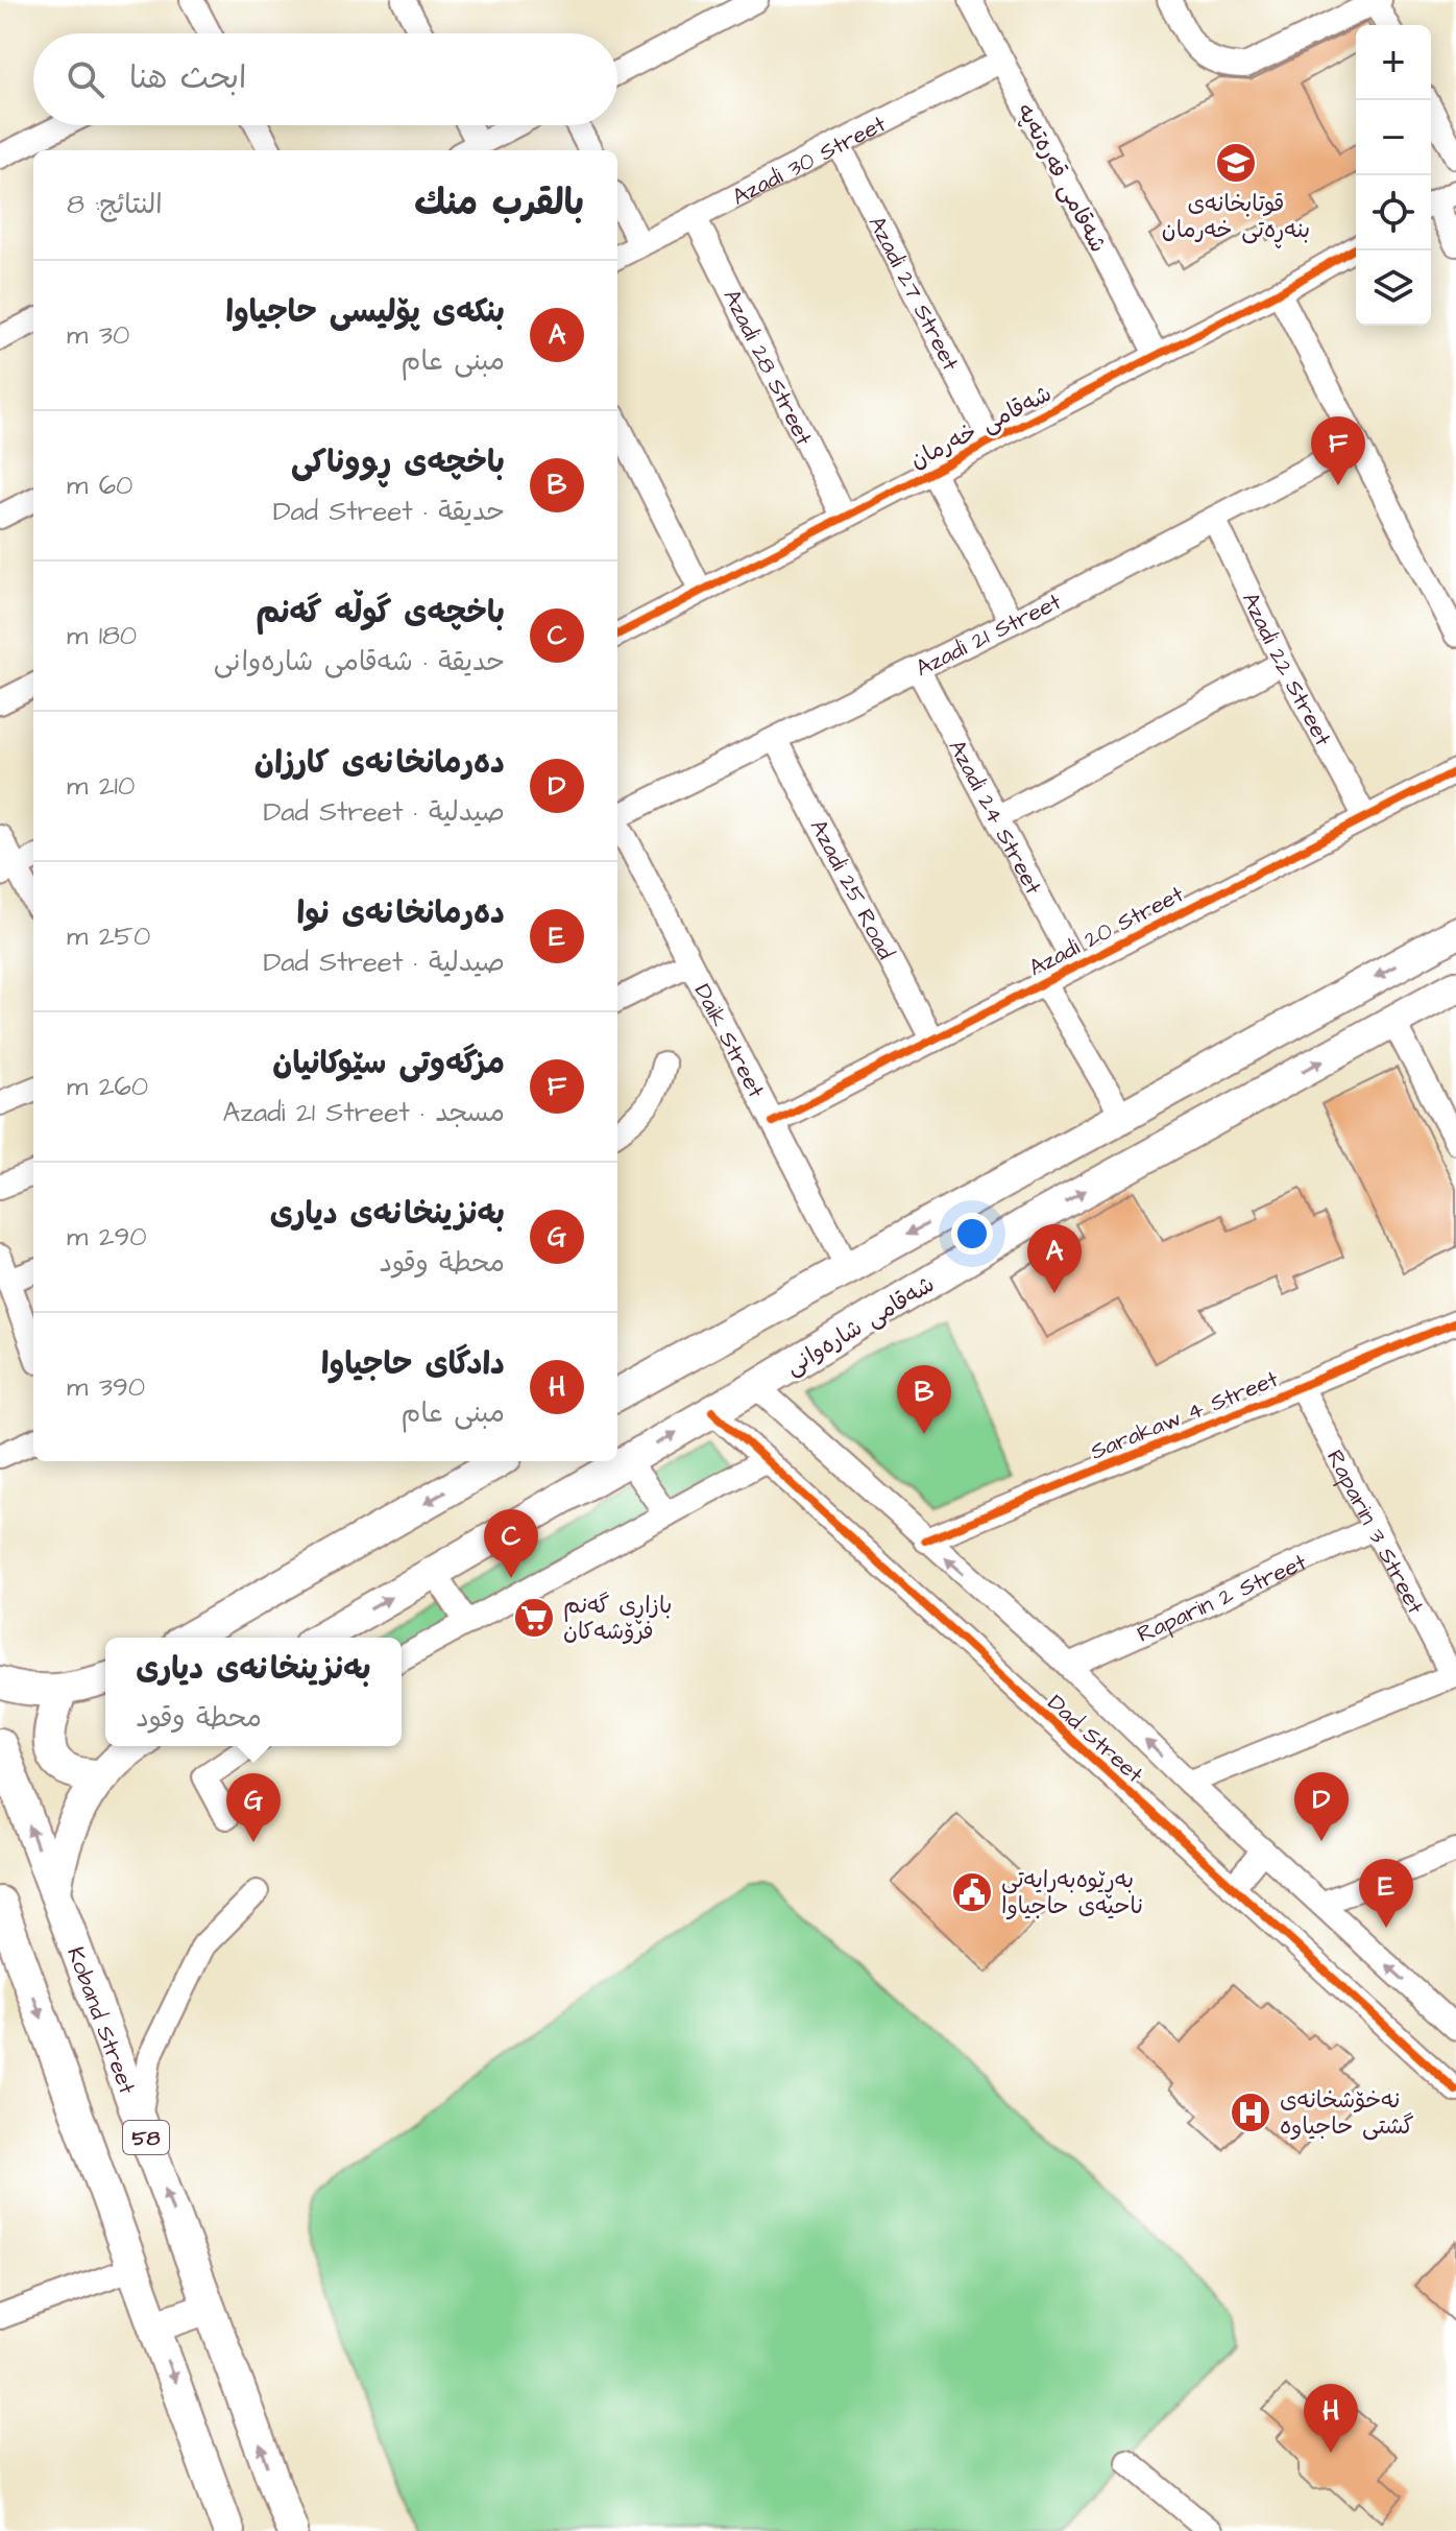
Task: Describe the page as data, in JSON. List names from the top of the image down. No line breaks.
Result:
{"streets":{"main road":["شەقامی شارەوانی","Koband Street","58"],"street":["Azadi 30 Street","شەقامی قەرەتەپە","Azadi 27 Street","Azadi 28 Street","شەقامی خەرمان","Azadi 21 Street","Azadi 22 Street","Azadi 24 Street","Azadi 25 Road","Azadi 20 Street","Daik Street","Sarakaw 4 Street","Raparin 3 Street","Raparin 2 Street","Dad Street"]},"crossings":[["Azadi 30 Street","شەقامی قەرەتەپە"],["Azadi 30 Street","Azadi 27 Street"],["Azadi 30 Street","Azadi 28 Street"],["شەقامی قەرەتەپە","شەقامی خەرمان"],["Azadi 27 Street","شەقامی خەرمان"],["Azadi 28 Street","شەقامی خەرمان"],["Azadi 21 Street","Azadi 22 Street"],["Azadi 21 Street","Azadi 24 Street"],["Azadi 21 Street","Azadi 25 Road"],["Azadi 22 Street","Azadi 20 Street"],["Azadi 24 Street","Azadi 20 Street"],["Azadi 25 Road","Azadi 20 Street"],["Azadi 20 Street","Daik Street"],["شەقامی شارەوانی","Dad Street"],["Sarakaw 4 Street","Raparin 3 Street"],["Sarakaw 4 Street","Dad Street"],["Raparin 3 Street","Raparin 2 Street"],["Raparin 2 Street","Dad Street"]],"places":{"school or university":["قوتابخانەی بنەڕەتی خەرمان"],"supermarket":["بازاڕی گەنم فرۆشەکان"],"public building":["بەڕێوەبەرایەتی ناحیەی حاجیاوا"],"hospital":["نەخۆشخانەی گشتی حاجیاوە"]},"page":{"map_buttons":["+","−"],"search":"ابحث هنا","heading":["بالقرب منك","النتائج: 8"],"list":[{"mark":"A","name":"بنکەی پۆلیسی حاجیاوا","note":"مبنى عام","value":"30 m"},{"mark":"B","name":"باخچەی ڕووناکی","note":"حديقة · Dad Street","value":"60 m"},{"mark":"C","name":"باخچەی گوڵە گەنم","note":"حديقة · شەقامی شارەوانی","value":"180 m"},{"mark":"D","name":"دەرمانخانەی کارزان","note":"صيدلية · Dad Street","value":"210 m"},{"mark":"E","name":"دەرمانخانەی نوا","note":"صيدلية · Dad Street","value":"250 m"},{"mark":"F","name":"مزگەوتی سێوکانیان","note":"مسجد · Azadi 21 Street","value":"260 m"},{"mark":"G","name":"بەنزینخانەی دیاری","note":"محطة وقود","value":"290 m"},{"mark":"H","name":"دادگای حاجیاوا","note":"مبنى عام","value":"390 m"}],"pins":["F","A","B","C","D","G","E","H"],"popup":["بەنزینخانەی دیاری","محطة وقود"]}}
